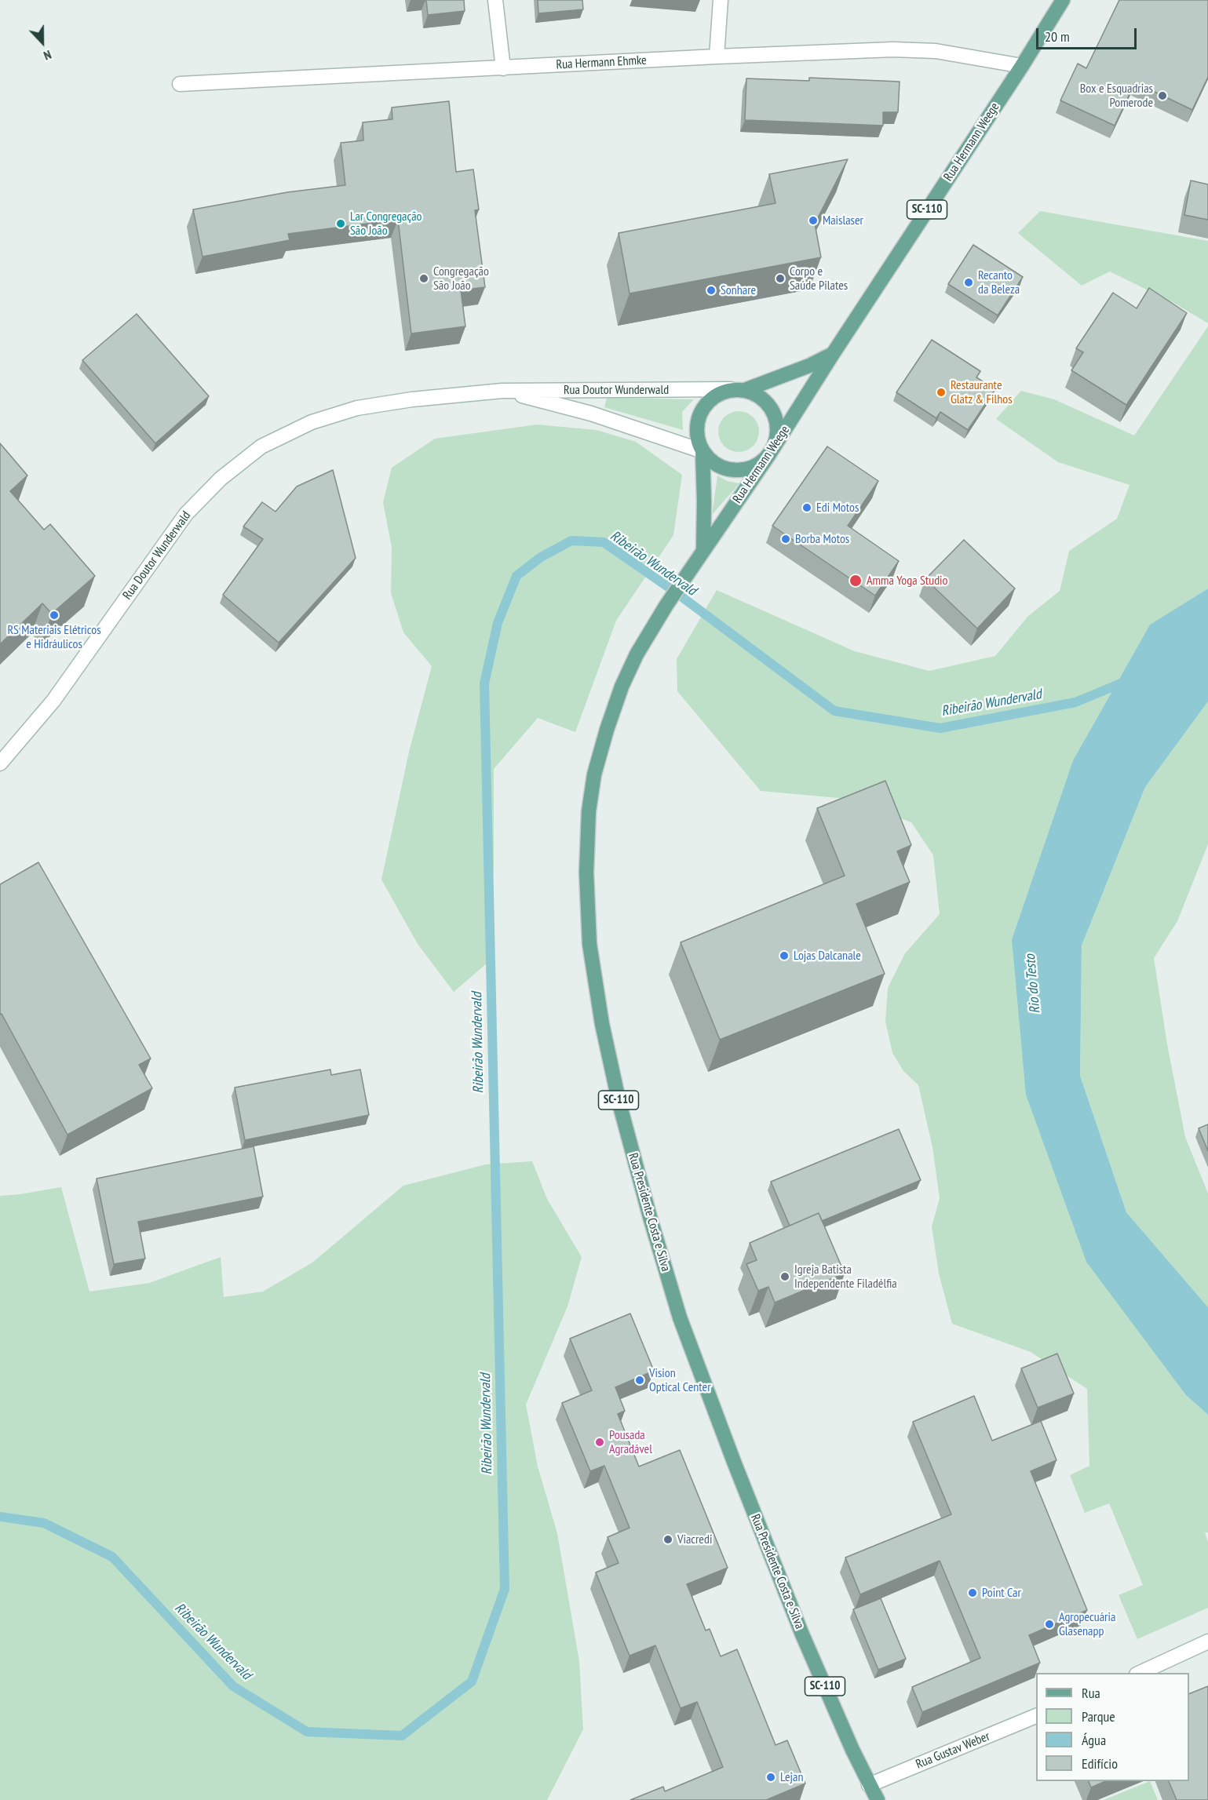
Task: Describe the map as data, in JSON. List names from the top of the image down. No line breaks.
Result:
{"streets":{"main road":["Rua Hermann Weege","SC-110","Rua Presidente Costa e Silva"],"street":["Rua Hermann Ehmke","Rua Doutor Wunderwald","Rua Gustav Weber"]},"crossings":[["Rua Hermann Ehmke","Rua Hermann Weege"],["Rua Hermann Weege","Rua Doutor Wunderwald"],["Rua Hermann Weege","Rua Presidente Costa e Silva"],["Rua Presidente Costa e Silva","Rua Gustav Weber"]],"water":["Ribeirão Wundervald","Rio do Testo"],"places":["Box e Esquadrias Pomerode","Maislaser","Lar Congregação São João","Congregação São João","Corpo e Saúde Pilates","Recanto da Beleza","Sonhare","Restaurante Glatz & Filhos","Edi Motos","Borba Motos","Amma Yoga Studio","RS Materiais Elétricos e Hidráulicos","Lojas Dalcanale","Igreja Batista Independente Filadélfia","Vision Optical Center","Pousada Agradável","Viacredi","Point Car","Agropecuária Glasenapp","Lejan"],"legend":["Rua","Parque","Água","Edifício"],"scale_bar":"20 m","north":"bottom"}
